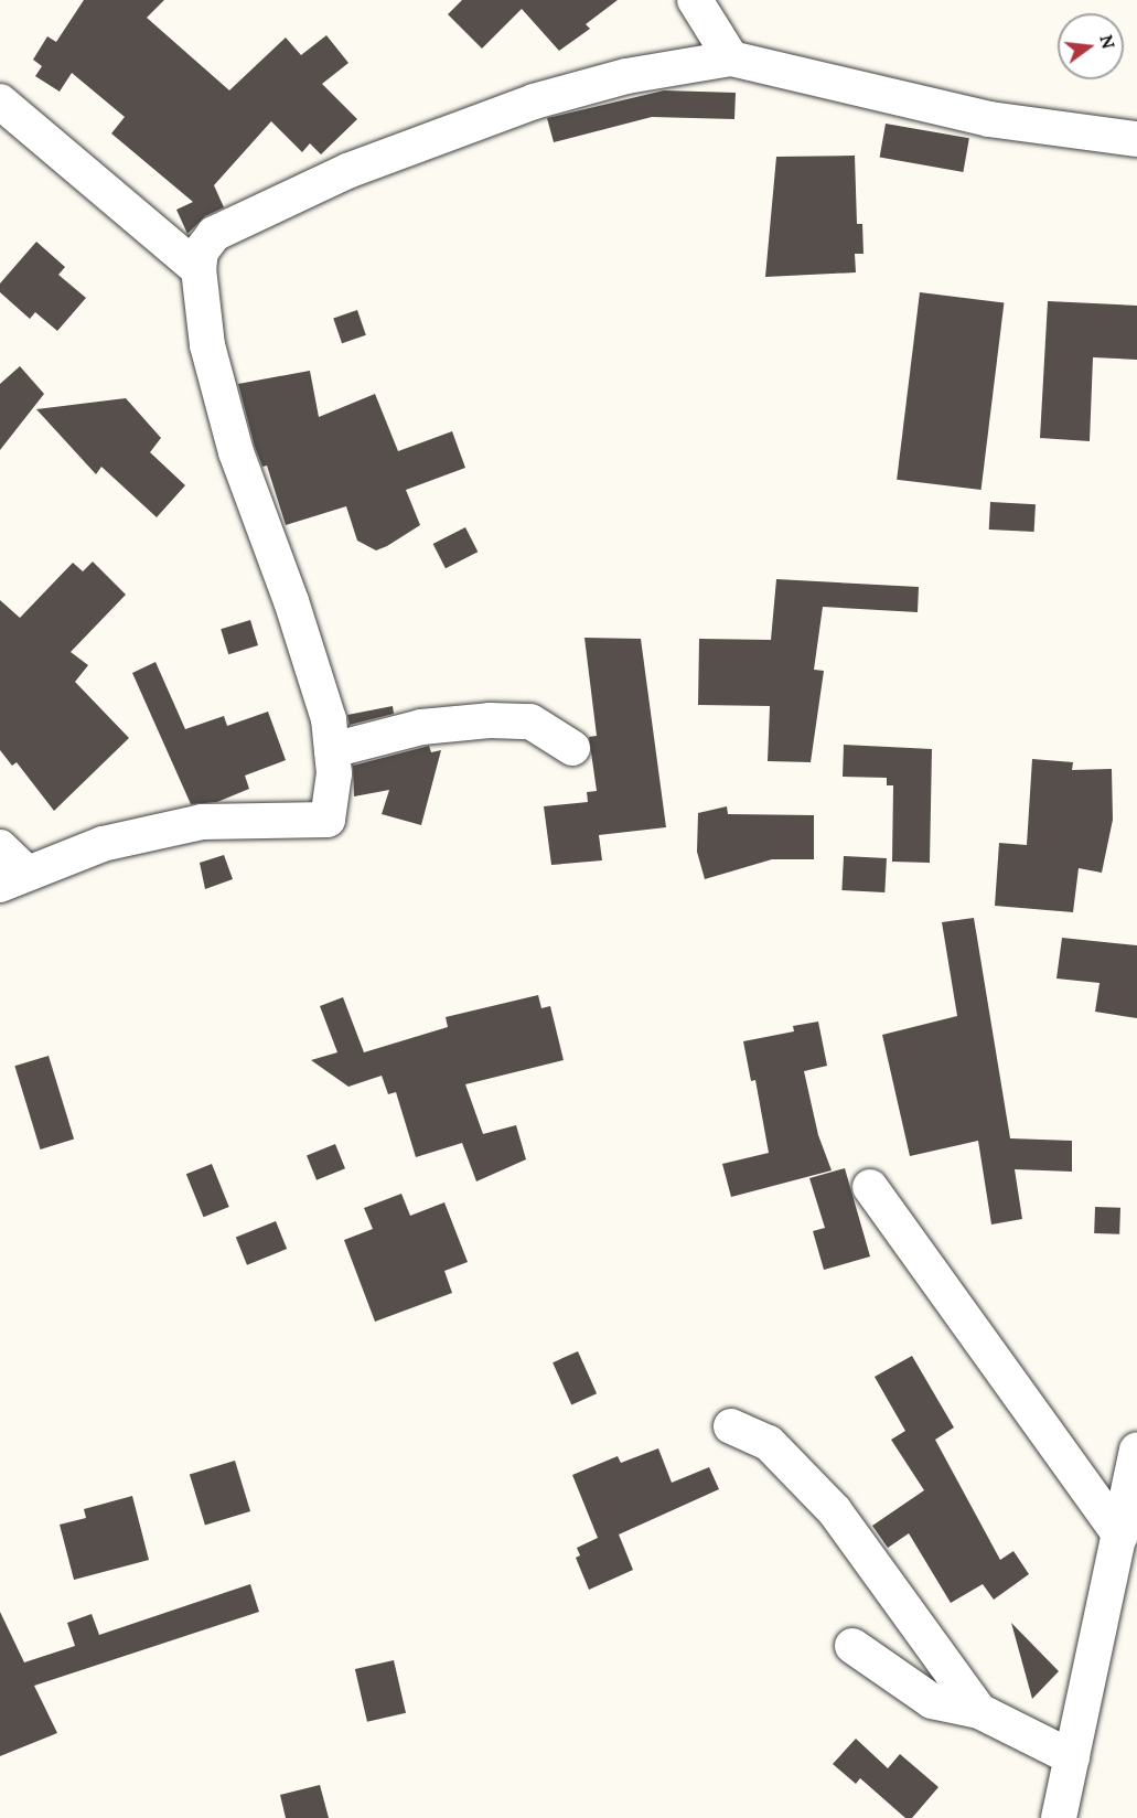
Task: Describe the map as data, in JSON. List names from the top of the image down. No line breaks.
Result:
{"north":"right"}
